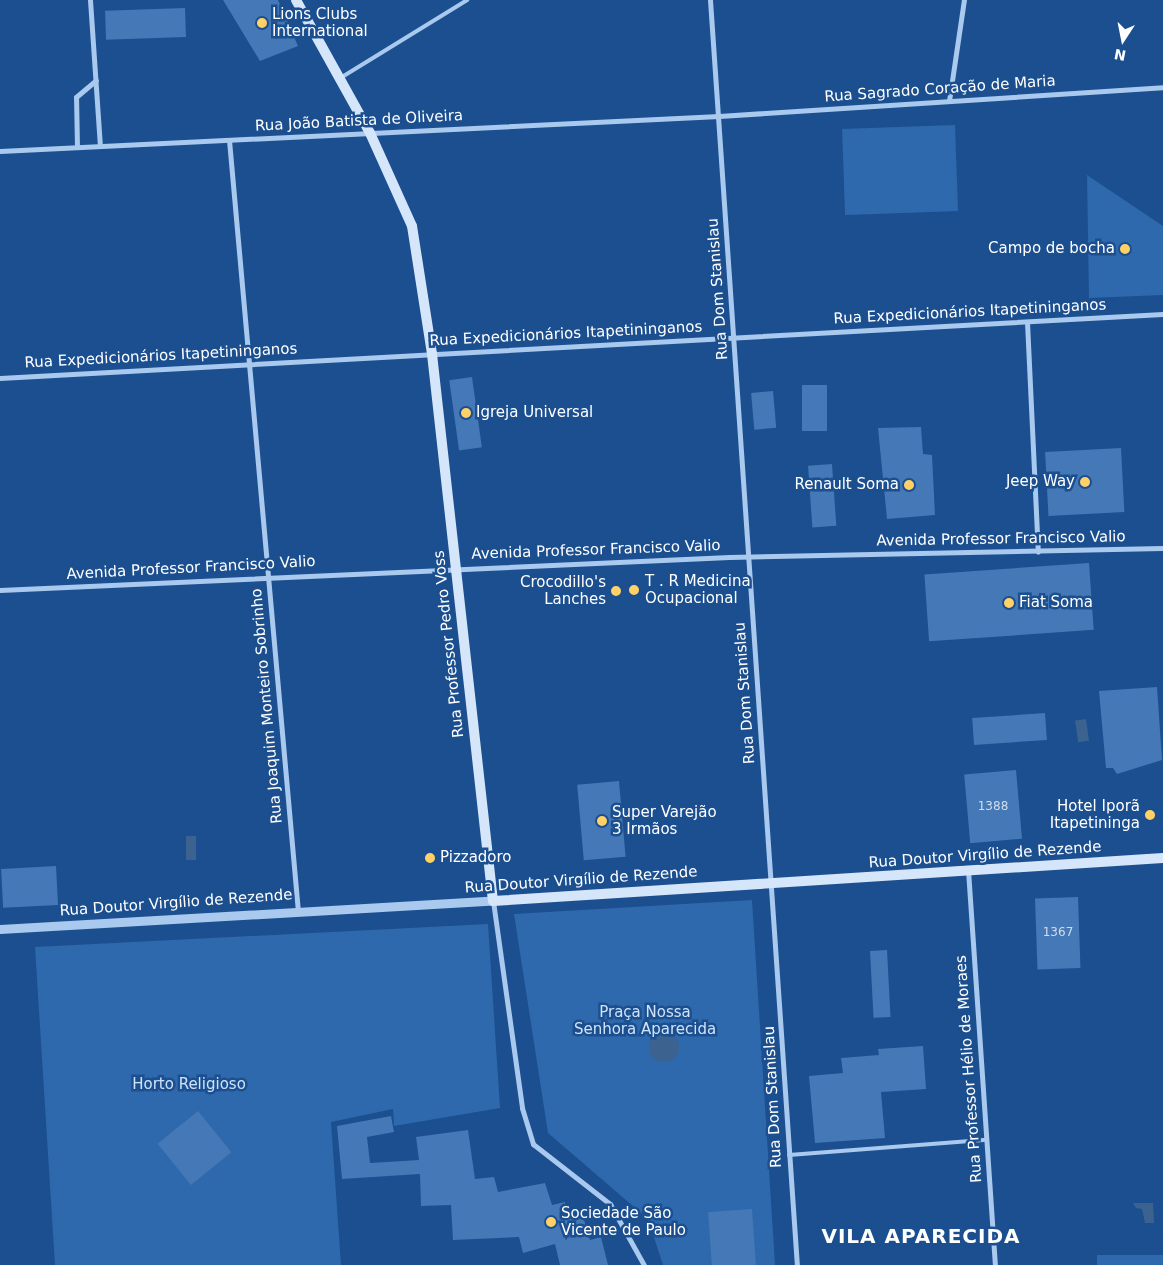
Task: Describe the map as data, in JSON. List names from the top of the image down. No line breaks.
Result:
{"streets":{"main road":["Rua Professor Pedro Voss","Rua Doutor Virgílio de Rezende"],"street":["Rua Sagrado Coração de Maria","Rua João Batista de Oliveira","Rua Dom Stanislau","Rua Expedicionários Itapetininganos","Avenida Professor Francisco Valio","Rua Joaquim Monteiro Sobrinho","Rua Professor Hélio de Moraes"]},"crossings":[["Rua Sagrado Coração de Maria","Rua João Batista de Oliveira"],["Rua Sagrado Coração de Maria","Rua Dom Stanislau"],["Rua João Batista de Oliveira","Rua Dom Stanislau"],["Rua João Batista de Oliveira","Rua Professor Pedro Voss"],["Rua João Batista de Oliveira","Rua Joaquim Monteiro Sobrinho"],["Rua Dom Stanislau","Rua Expedicionários Itapetininganos"],["Rua Dom Stanislau","Avenida Professor Francisco Valio"],["Rua Dom Stanislau","Rua Doutor Virgílio de Rezende"],["Rua Expedicionários Itapetininganos","Rua Professor Pedro Voss"],["Rua Expedicionários Itapetininganos","Rua Joaquim Monteiro Sobrinho"],["Avenida Professor Francisco Valio","Rua Professor Pedro Voss"],["Avenida Professor Francisco Valio","Rua Joaquim Monteiro Sobrinho"],["Rua Professor Pedro Voss","Rua Doutor Virgílio de Rezende"],["Rua Joaquim Monteiro Sobrinho","Rua Doutor Virgílio de Rezende"],["Rua Doutor Virgílio de Rezende","Rua Professor Hélio de Moraes"]],"districts":["VILA APARECIDA"],"parks":["Praça Nossa Senhora Aparecida","Horto Religioso"],"places":["Lions Clubs International","Campo de bocha","Igreja Universal","Jeep Way","Renault Soma","T . R Medicina Ocupacional","Crocodillo's Lanches","Fiat Soma","Hotel Iporã Itapetininga","Super Varejão 3 Irmãos","Pizzadoro","Sociedade São Vicente de Paulo"],"house_numbers":["1388","1367"],"north":"bottom"}
